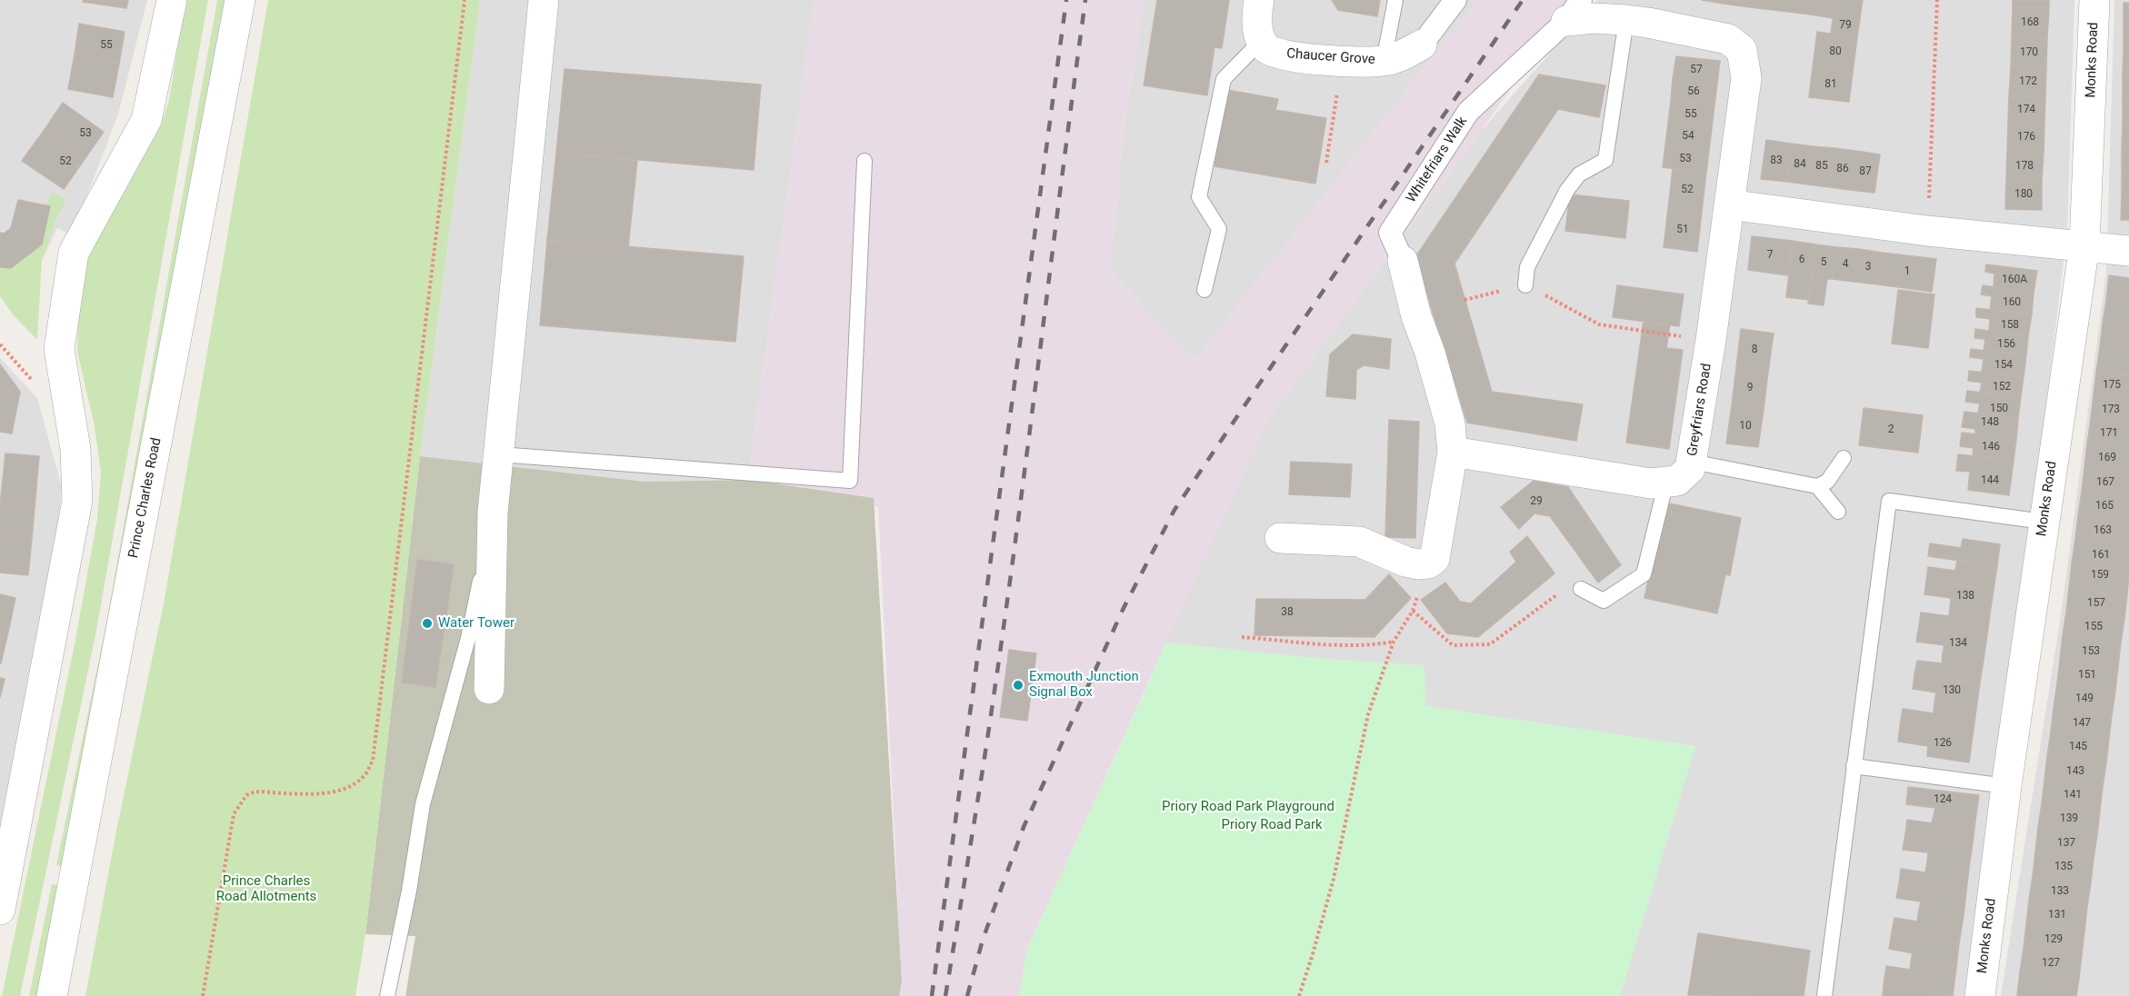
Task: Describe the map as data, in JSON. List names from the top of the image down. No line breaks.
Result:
{"streets":{"street":["Chaucer Grove","Monks Road","Whitefriars Walk","Greyfriars Road","Prince Charles Road"]},"crossings":[["Whitefriars Walk","Greyfriars Road"]],"parks":["Priory Road Park Playground","Priory Road Park","Prince Charles Road Allotments"],"places":["Water Tower","Exmouth Junction Signal Box"],"house_numbers":["168","79","55","80","170","57","172","81","56","174","55","53","54","176","53","83","52","84","85","178","86","87","52","180","51","7","6","5","4","3","1","160A","160","158","156","8","154","175","152","9","150","173","148","10","2","171","146","169","144","167","29","165","163","161","159","138","157","38","155","134","153","151","130","149","147","126","145","143","141","124","139","137","135","133","131","129","127"]}
